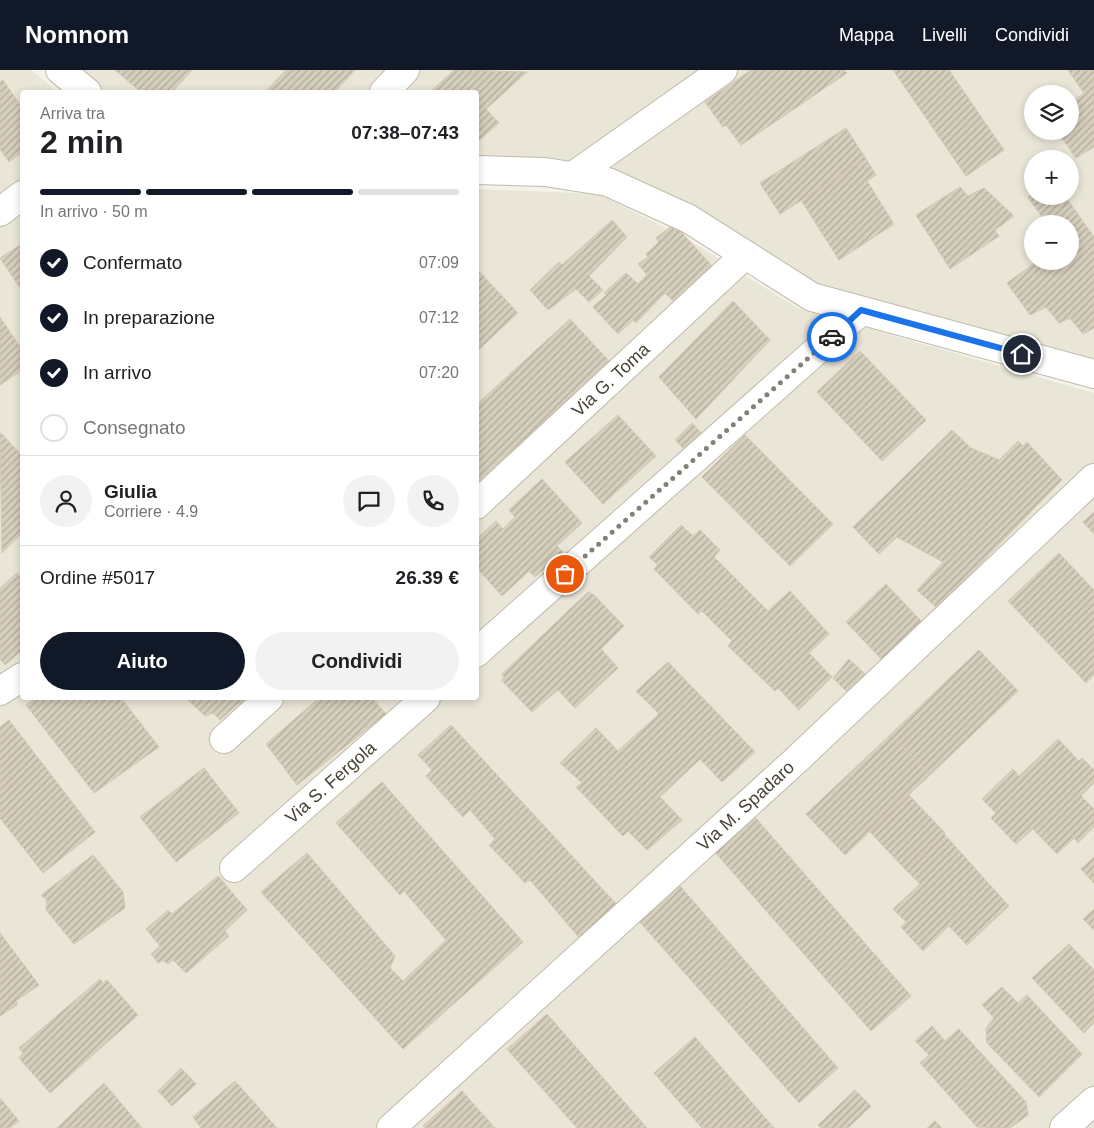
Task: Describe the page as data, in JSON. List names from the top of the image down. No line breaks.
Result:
{"streets":{"street":["Via G. Toma","Via S. Fergola","Via M. Spadaro"]},"page":{"header":"Nomnom","nav":["Mappa","Livelli","Condividi"],"map_buttons":["+","−"],"heading":["2 min","Arriva tra","07:38–07:43"],"panel":["Giulia","Corriere · 4.9","Ordine #5017","26.39 €"],"bar":"In arrivo · 50 m","list":[["Confermato","07:09"],["In preparazione","07:12"],["In arrivo","07:20"],"Consegnato"],"buttons":["Aiuto","Condividi"]}}
